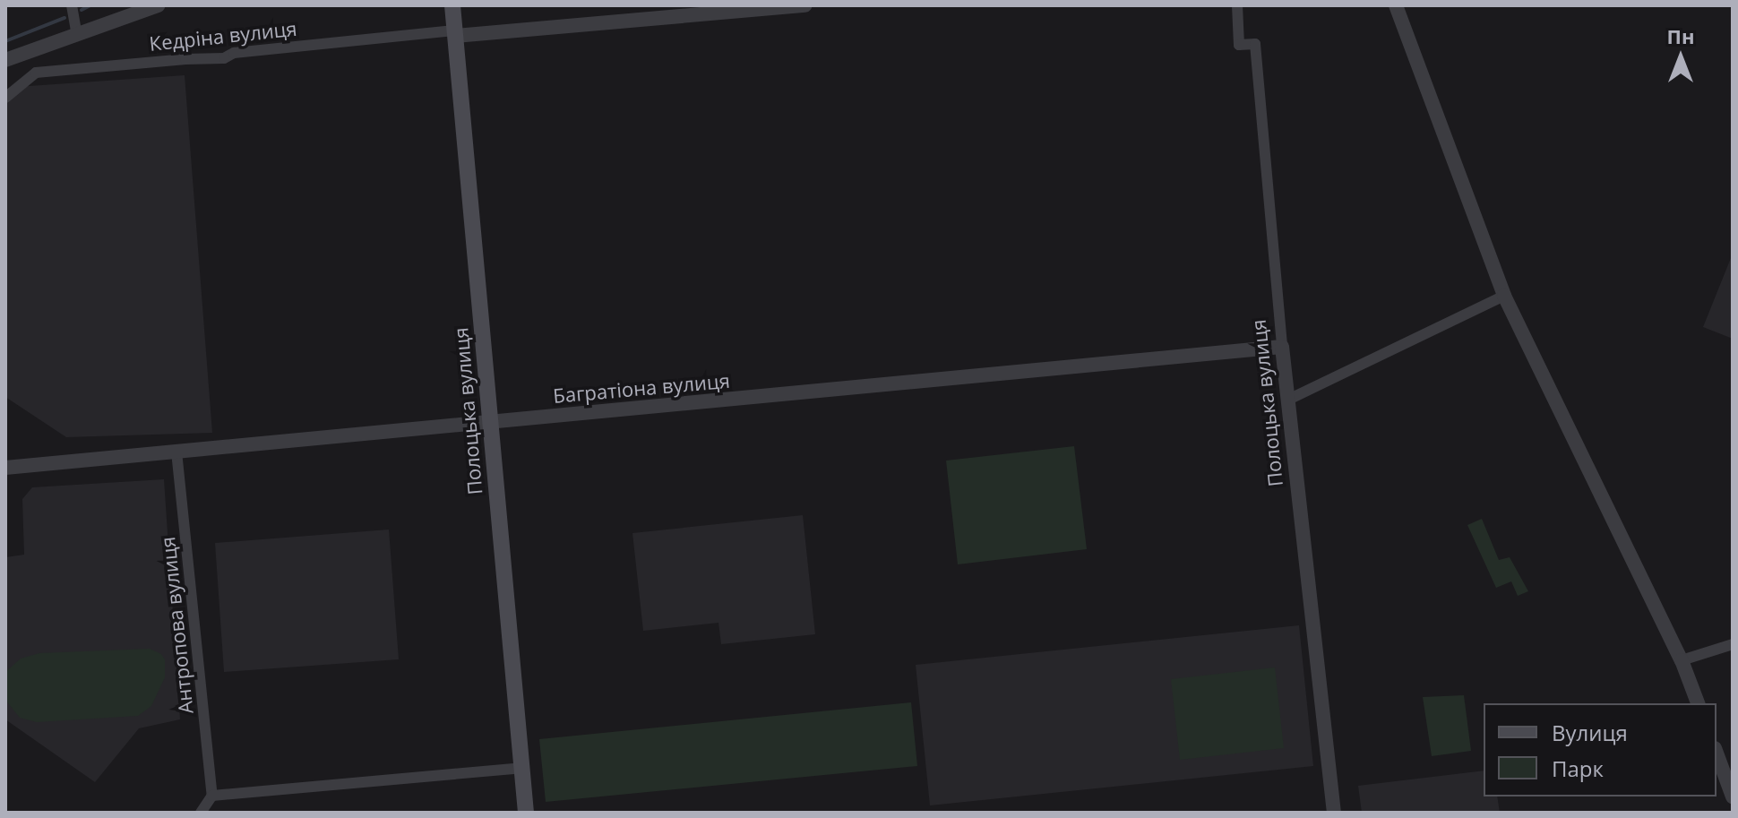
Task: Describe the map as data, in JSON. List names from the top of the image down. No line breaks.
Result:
{"streets":{"main road":["Полоцька вулиця"],"street":["Кедріна вулиця","Багратіона вулиця","Антропова вулиця"]},"crossings":[["Кедріна вулиця","Полоцька вулиця"],["Багратіона вулиця","Полоцька вулиця"],["Багратіона вулиця","Антропова вулиця"]],"legend":["Вулиця","Парк"],"north":"top"}
